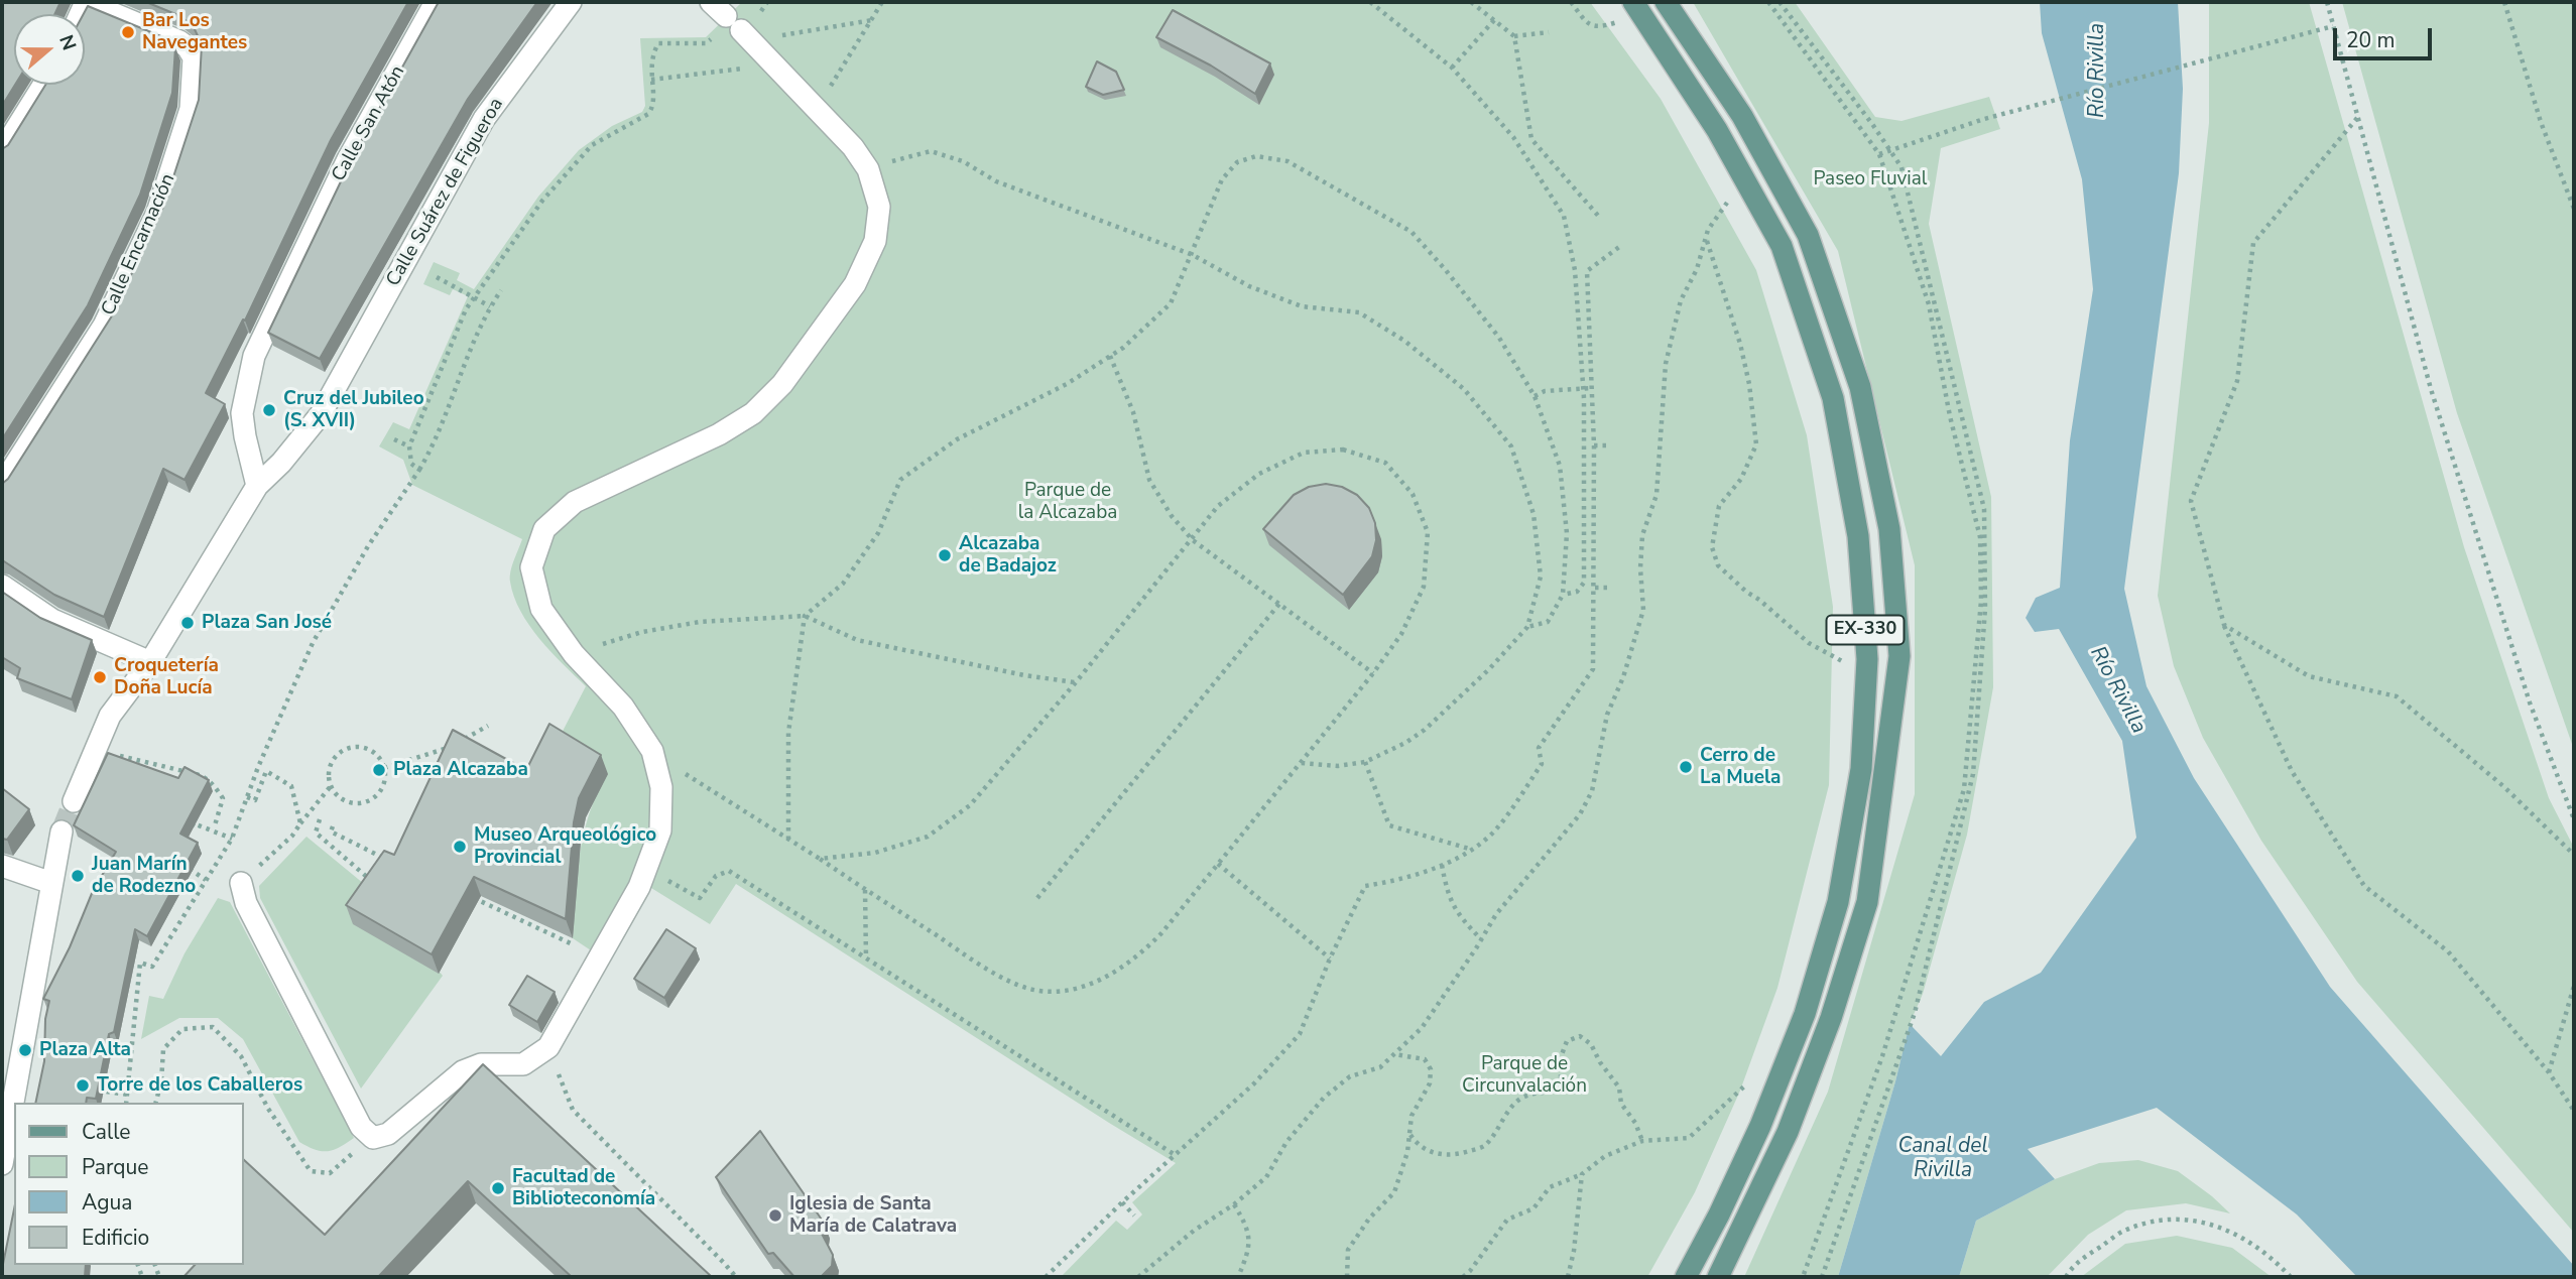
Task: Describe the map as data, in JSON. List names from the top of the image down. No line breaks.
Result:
{"streets":{"main road":["EX-330"],"street":["Calle San Atón","Calle Suárez de Figueroa","Calle Encarnación"]},"crossings":[["Calle San Atón","Calle Suárez de Figueroa"]],"water":["Río Rivilla","Canal del Rivilla"],"parks":["Paseo Fluvial","Parque de la Alcazaba","Parque de Circunvalación"],"places":["Bar Los Navegantes","Cruz del Jubileo (S. XVII)","Alcazaba de Badajoz","Plaza San José","Croquetería Doña Lucía","Cerro de La Muela","Plaza Alcazaba","Museo Arqueológico Provincial","Juan Marín de Rodezno","Plaza Alta","Torre de los Caballeros","Facultad de Biblioteconomía","Iglesia de Santa María de Calatrava"],"legend":["Calle","Parque","Agua","Edificio"],"scale_bar":"20 m","north":"right"}
